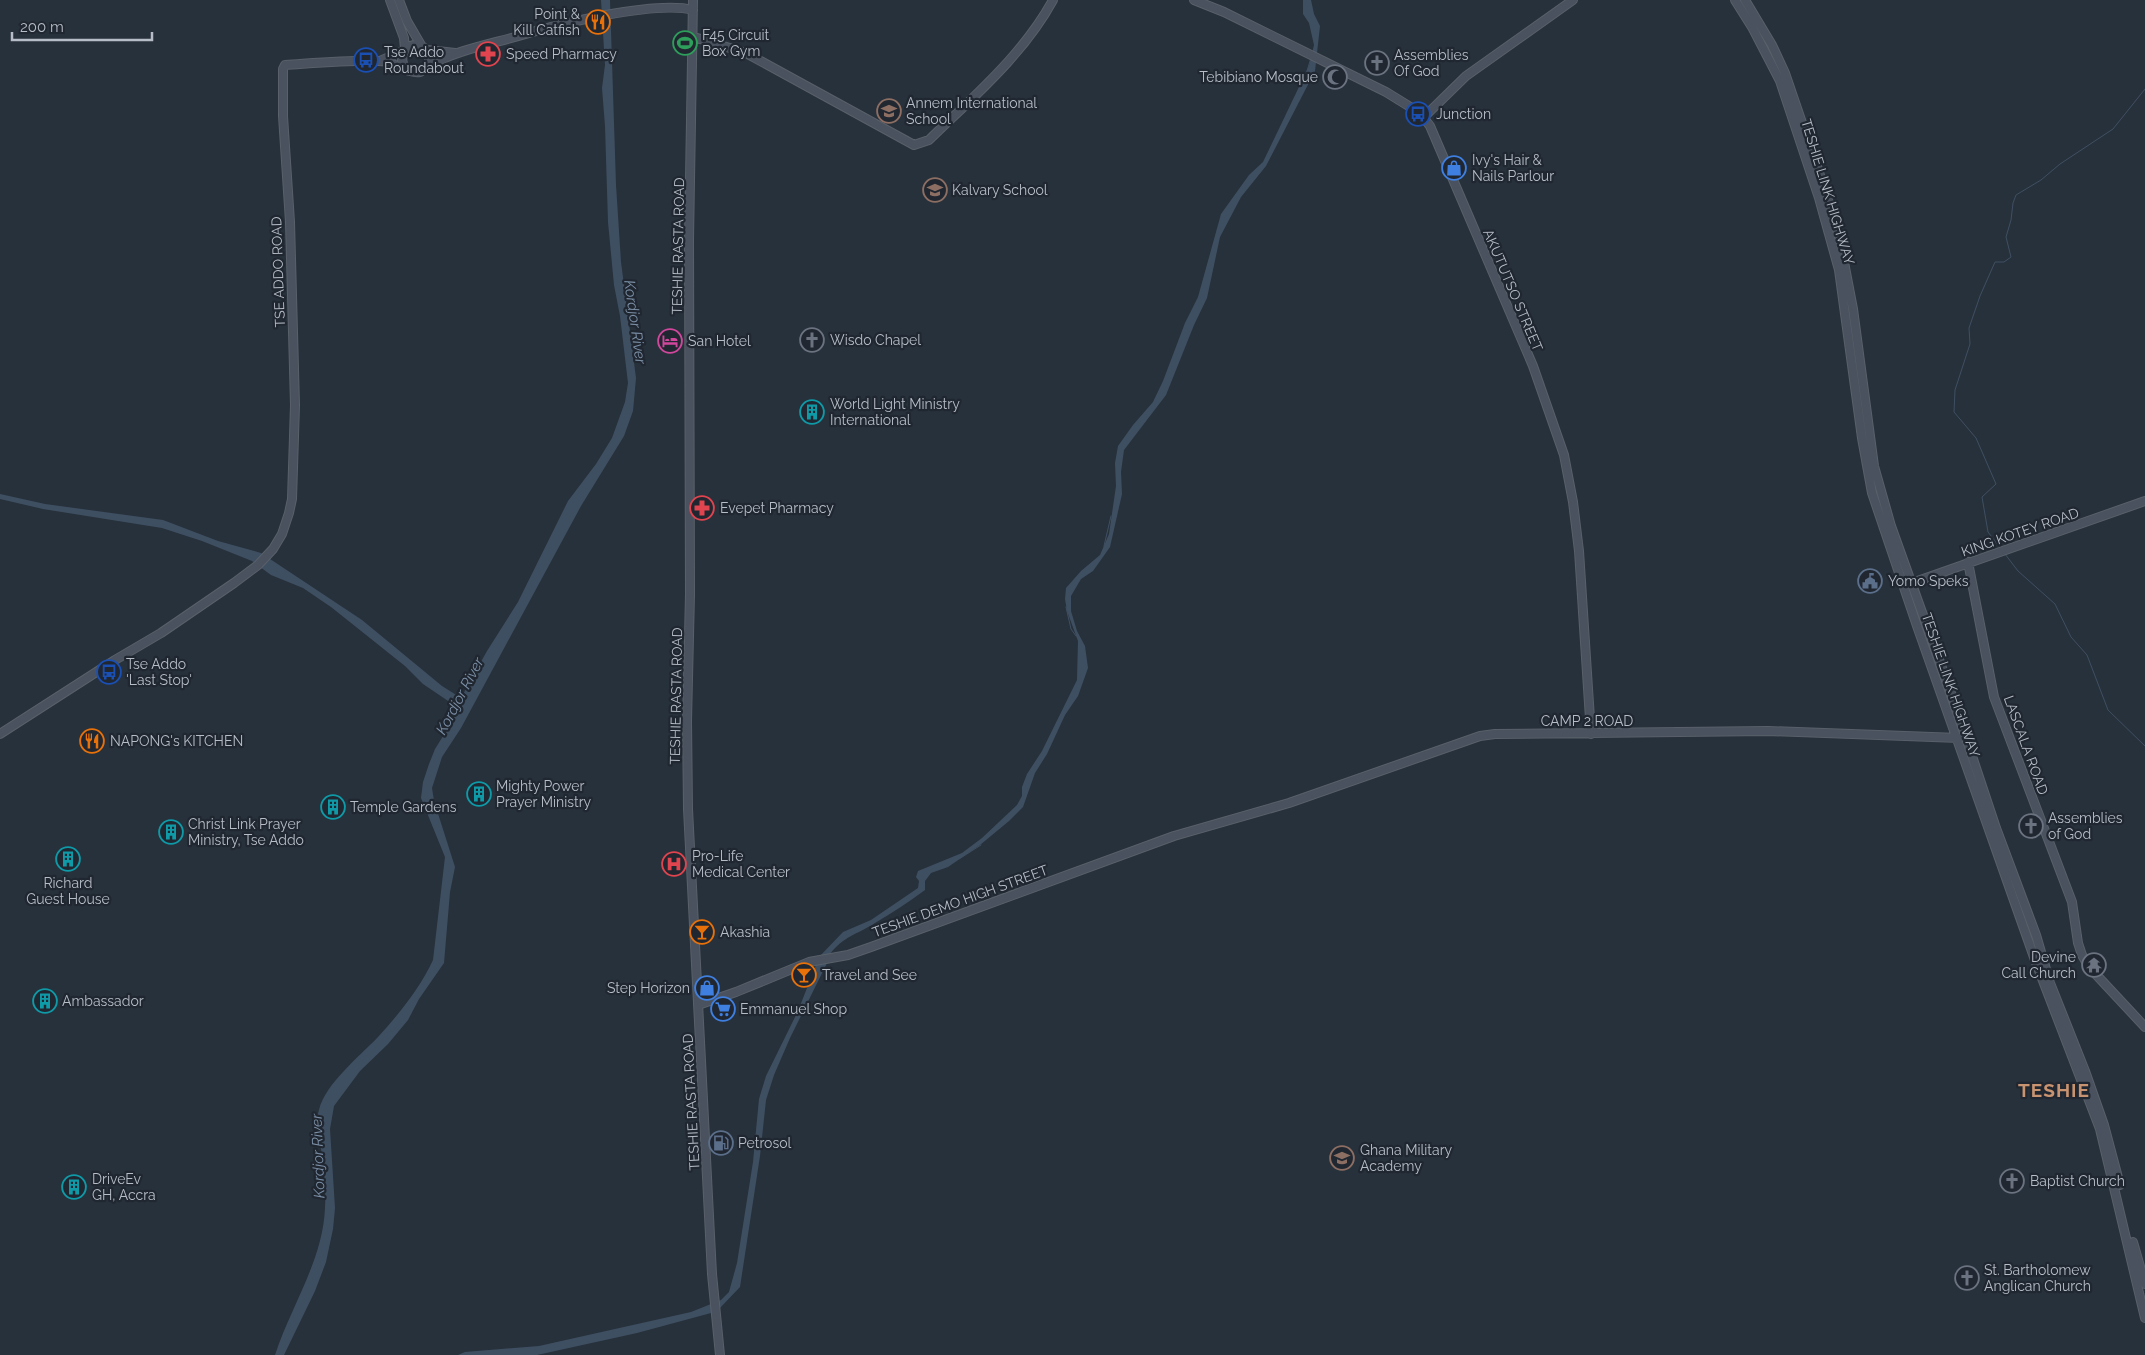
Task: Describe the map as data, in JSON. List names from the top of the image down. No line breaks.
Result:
{"streets":{"main road":["TESHIE LINK HIGHWAY","TESHIE RASTA ROAD","TSE ADDO ROAD","AKUTUTSO STREET","KING KOTEY ROAD","CAMP 2 ROAD","LASCALA ROAD","TESHIE DEMO HIGH STREET"]},"crossings":[["TESHIE LINK HIGHWAY","KING KOTEY ROAD"],["TESHIE LINK HIGHWAY","CAMP 2 ROAD"],["TESHIE RASTA ROAD","TESHIE DEMO HIGH STREET"],["AKUTUTSO STREET","CAMP 2 ROAD"],["KING KOTEY ROAD","LASCALA ROAD"],["CAMP 2 ROAD","TESHIE DEMO HIGH STREET"]],"districts":["TESHIE"],"water":["Kordjor River"],"places":{"restaurant":["Point & Kill Catfish","NAPONG's KITCHEN"],"sports":["F45 Circuit Box Gym"],"pharmacy":["Speed Pharmacy","Evepet Pharmacy"],"bus stop":["Tse Addo Roundabout","Junction","Tse Addo 'Last Stop'"],"church":["Assemblies Of God","Wisdo Chapel","Assemblies of God","Baptist Church","St. Bartholomew Anglican Church"],"mosque":["Tebibiano Mosque"],"school or university":["Annem International School","Kalvary School","Ghana Military Academy"],"shop":["Ivy's Hair & Nails Parlour","Step Horizon"],"hotel":["San Hotel"],"building":["World Light Ministry International","Mighty Power Prayer Ministry","Temple Gardens","Christ Link Prayer Ministry, Tse Addo","Richard Guest House","Ambassador","DriveEv GH, Accra"],"public building":["Yomo Speks"],"hospital":["Pro-Life Medical Center"],"bar":["Akashia","Travel and See"],"temple":["Devine Call Church"],"supermarket":["Emmanuel Shop"],"fuel station":["Petrosol"]},"scale_bar":"200 m"}
